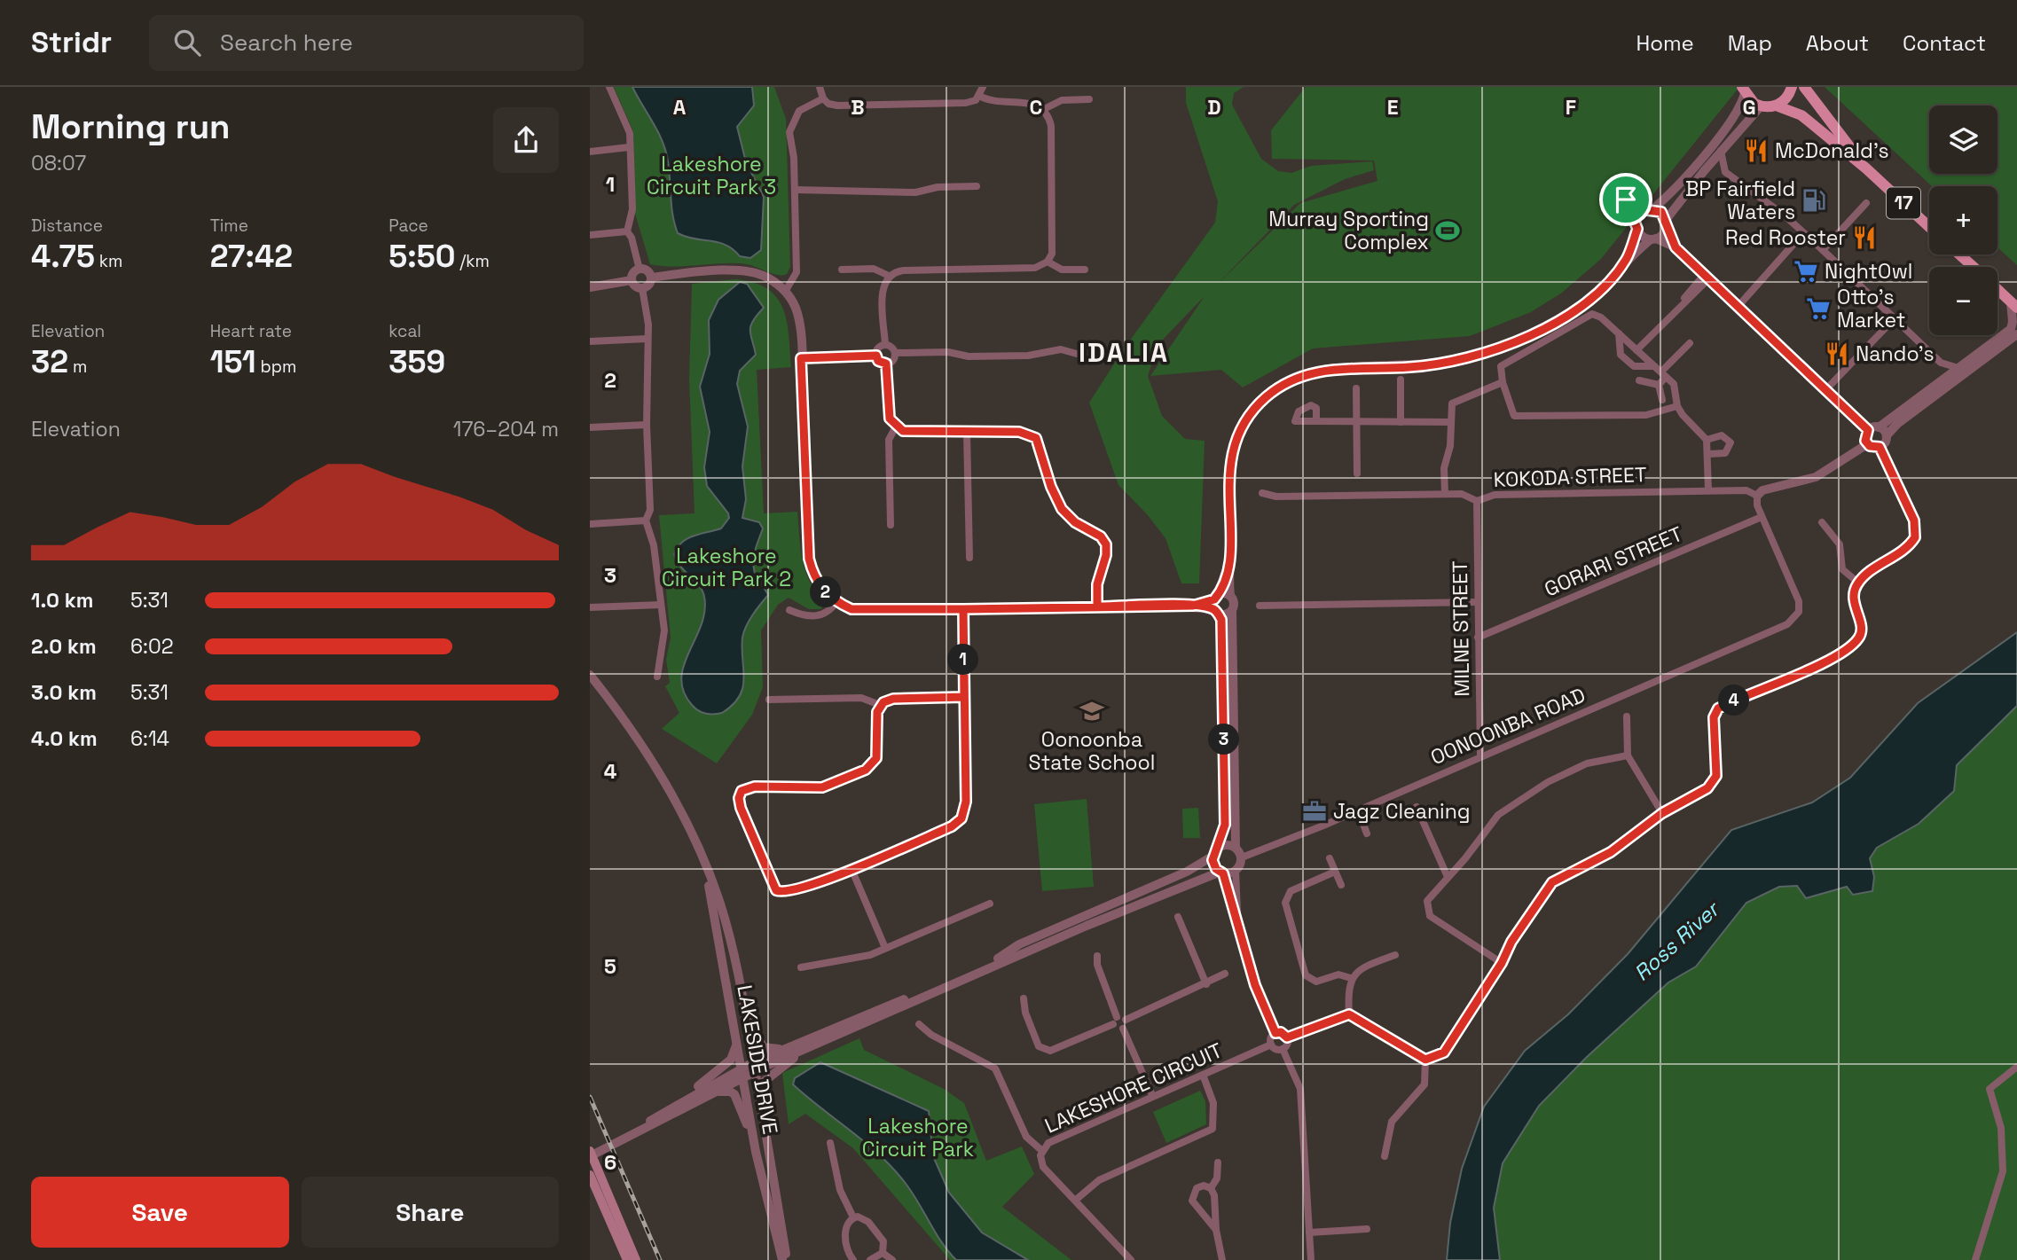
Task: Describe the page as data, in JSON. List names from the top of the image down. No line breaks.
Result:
{"streets":{"main road":["17"],"street":["KOKODA STREET","GORARI STREET","MILNE STREET","OONOONBA ROAD","LAKESIDE DRIVE","LAKESHORE CIRCUIT"]},"crossings":[["KOKODA STREET","MILNE STREET"],["GORARI STREET","MILNE STREET"],["GORARI STREET","OONOONBA ROAD"],["MILNE STREET","OONOONBA ROAD"]],"districts":["IDALIA"],"water":["Ross River"],"parks":["Lakeshore Circuit Park 3","Lakeshore Circuit Park 2","Lakeshore Circuit Park"],"places":{"restaurant":["McDonald's","Red Rooster","Nando's"],"fuel station":["BP Fairfield Waters"],"sports":["Murray Sporting Complex"],"supermarket":["NightOwl","Otto’s Market"],"school or university":["Oonoonba State School"],"office":["Jagz Cleaning"]},"page":{"header":"Stridr","search":"Search here","nav":["Home","Map","About","Contact"],"heading":["Morning run","08:07"],"map_buttons":["+","−"],"stats":[["Distance","4.75 km"],["Time","27:42"],["Pace","5:50 /km"],["Elevation","32 m"],["Heart rate","151 bpm"],["kcal","359"]],"chart":["Elevation","176–204 m"],"pins":["2","1","4","3"],"list":[{"name":"1.0 km","note":"5:31"},{"name":"2.0 km","note":"6:02"},{"name":"3.0 km","note":"5:31"},{"name":"4.0 km","note":"6:14"}],"buttons":["Save","Share"]},"grid":{"columns":["A","B","C","D","E","F","G"],"rows":["1","2","3","4","5","6"]}}
